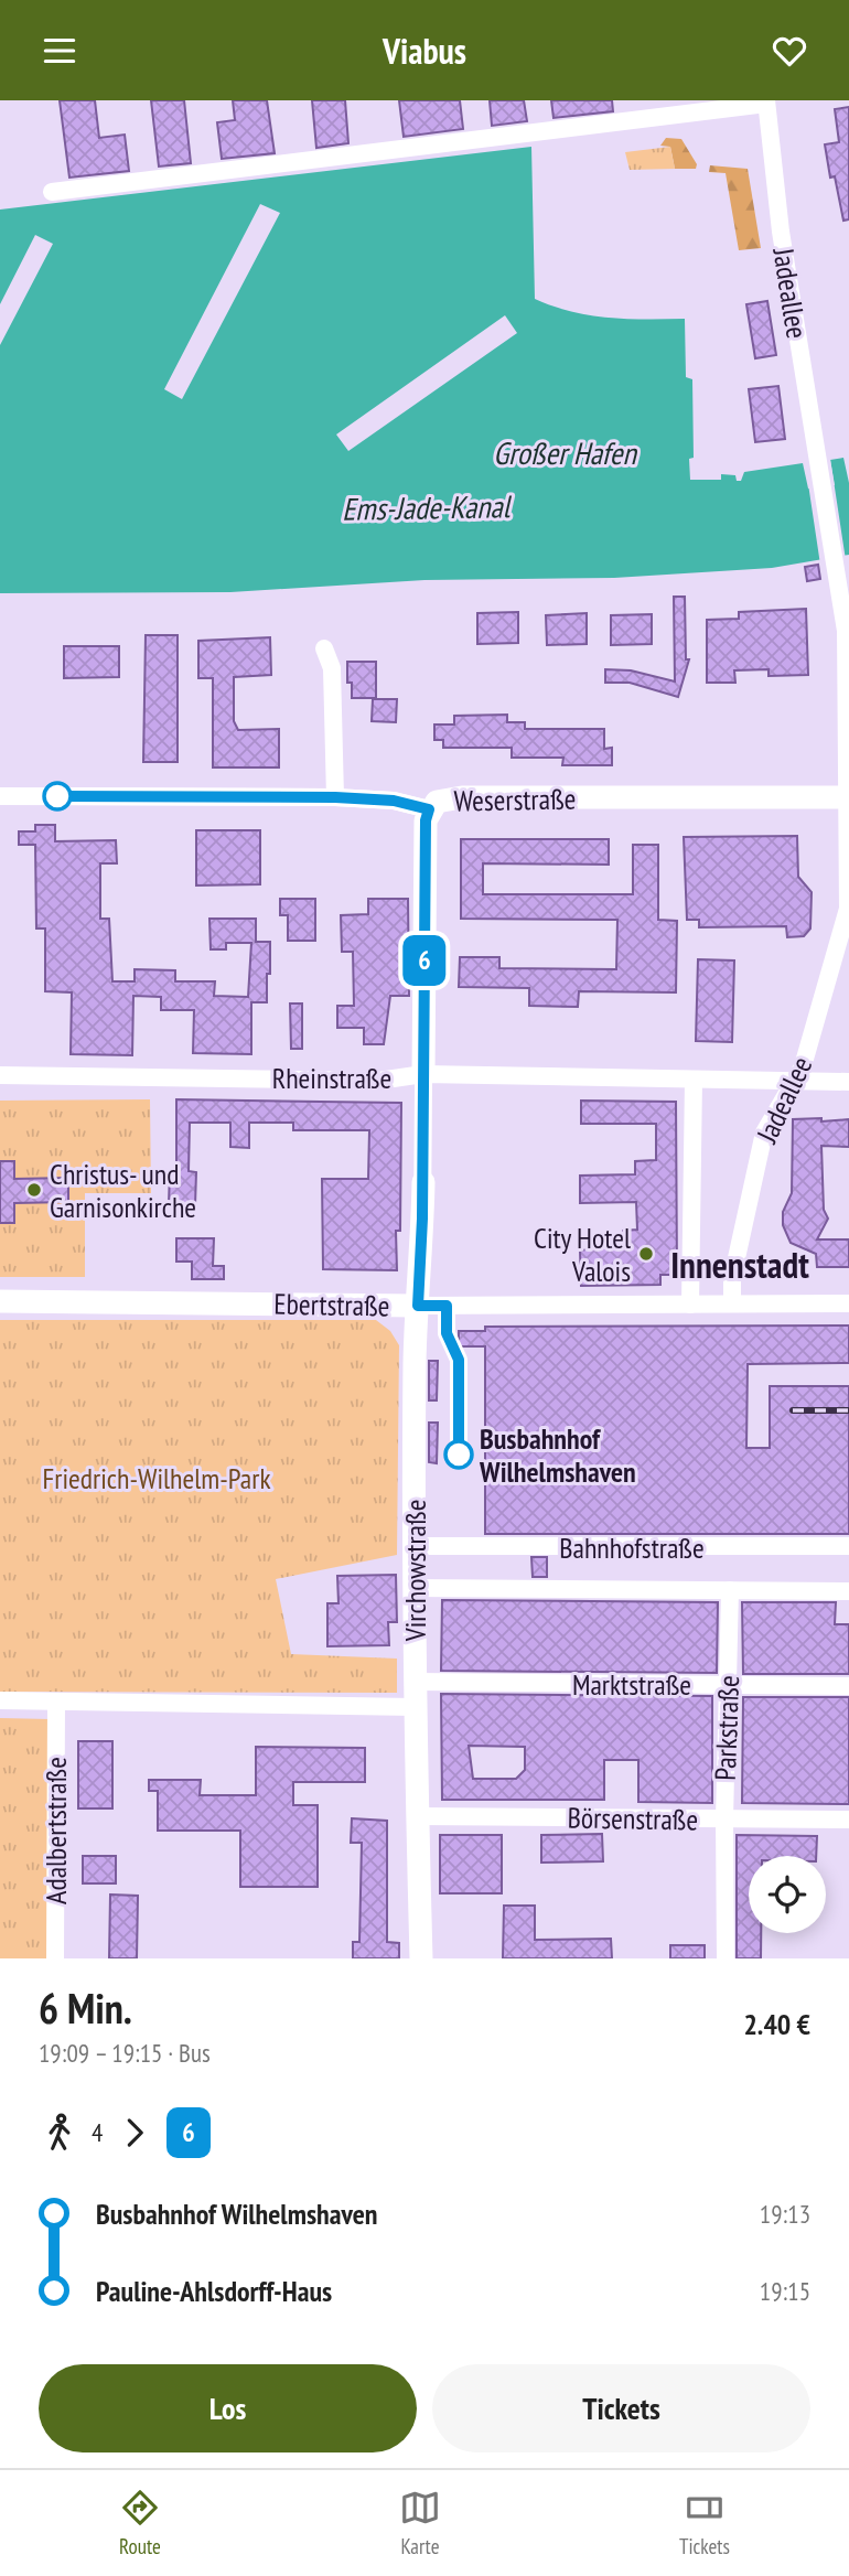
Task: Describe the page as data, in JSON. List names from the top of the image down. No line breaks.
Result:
{"streets":{"street":["Jadeallee","Weserstraße","Rheinstraße","Ebertstraße","Bahnhofstraße","Virchowstraße","Marktstraße","Parkstraße","Börsenstraße","Adalbertstraße"]},"crossings":[["Jadeallee","Weserstraße"],["Jadeallee","Rheinstraße"],["Jadeallee","Ebertstraße"],["Ebertstraße","Virchowstraße"],["Bahnhofstraße","Virchowstraße"],["Bahnhofstraße","Parkstraße"],["Virchowstraße","Marktstraße"],["Virchowstraße","Börsenstraße"],["Marktstraße","Parkstraße"],["Parkstraße","Börsenstraße"]],"districts":["Innenstadt"],"water":["Großer Hafen","Ems-Jade-Kanal"],"parks":["Friedrich-Wilhelm-Park"],"places":["Christus- und Garnisonkirche","City Hotel Valois","Busbahnhof Wilhelmshaven"],"lines":["bus line 6"],"page":{"header":"Viabus","on_map":"6","heading":["6 Min.","19:09 – 19:15 · Bus","2.40 €"],"legs":["4","6"],"list":[{"name":"Busbahnhof Wilhelmshaven","value":"19:13"},{"name":"Pauline-Ahlsdorff-Haus","value":"19:15"}],"buttons":["Los","Tickets"],"tabs":["Route","Karte","Tickets"]}}
